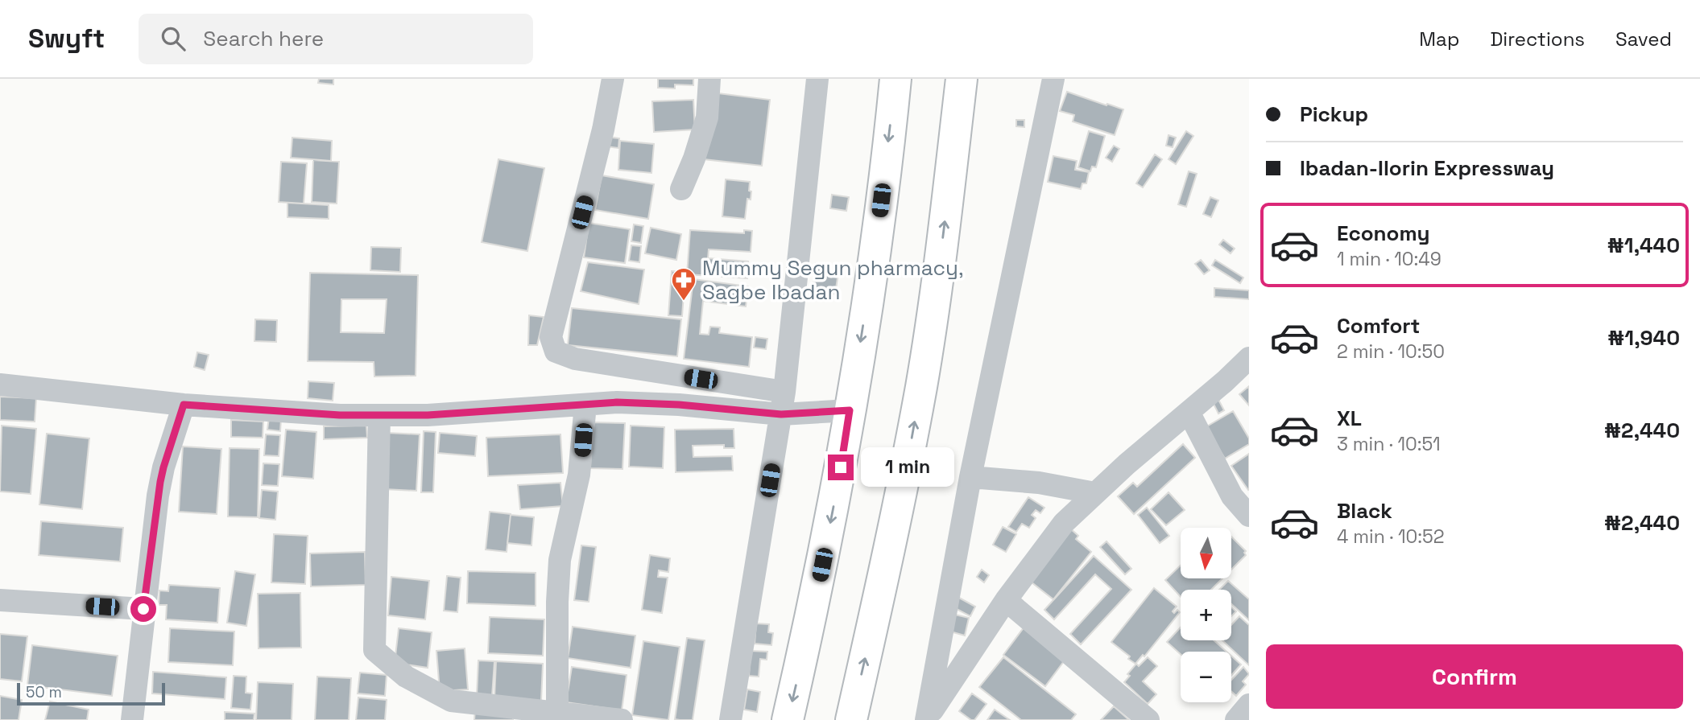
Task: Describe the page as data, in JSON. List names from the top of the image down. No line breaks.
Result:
{"places":{"pharmacy":["Mummy Segun pharmacy, Sagbe Ibadan"]},"scale_bar":"50 m","north":"bottom","page":{"header":"Swyft","search":"Search here","nav":["Map","Directions","Saved"],"banner":["Pickup","Ibadan-Ilorin Expressway"],"list":[{"name":"Economy","note":"1 min · 10:49","value":"₦1,440"},{"name":"Comfort","note":"2 min · 10:50","value":"₦1,940"},{"name":"XL","note":"3 min · 10:51","value":"₦2,440"},{"name":"Black","note":"4 min · 10:52","value":"₦2,440"}],"bubble":"1 min","map_buttons":["+","−"],"buttons":"Confirm","scale":"50 m"}}
